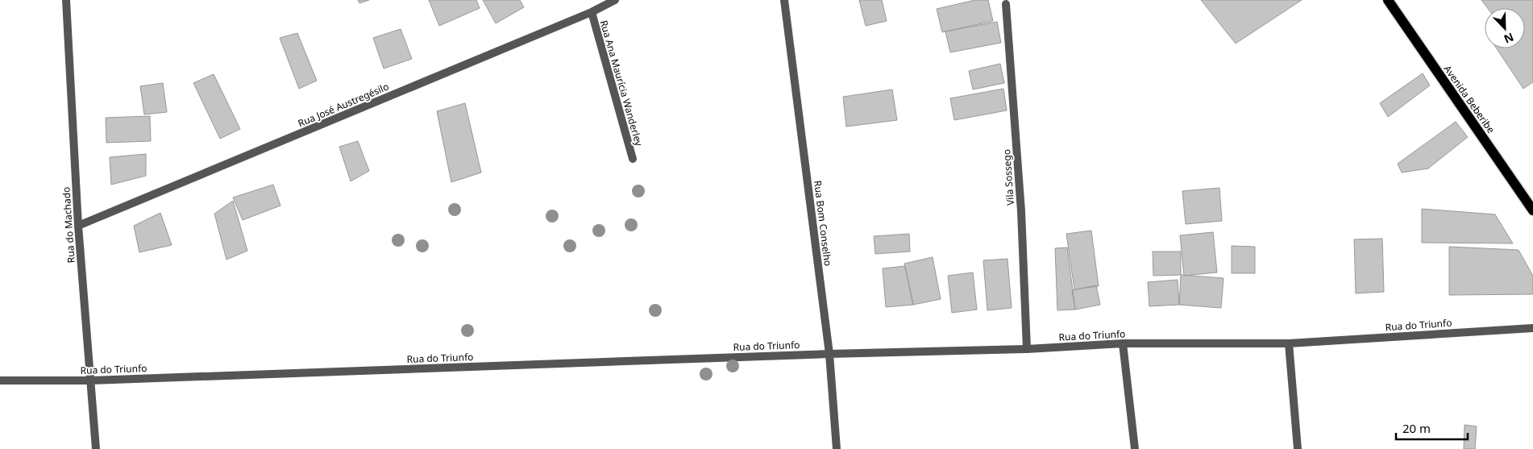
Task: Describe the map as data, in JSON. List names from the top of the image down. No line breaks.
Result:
{"streets":{"main road":["Avenida Beberibe"],"street":["Rua Ana Maurícia Wanderley","Rua José Austregésilo","Vila Sossego","Rua Bom Conselho","Rua do Machado","Rua do Triunfo"]},"crossings":[["Rua Ana Maurícia Wanderley","Rua José Austregésilo"],["Rua José Austregésilo","Rua do Machado"],["Vila Sossego","Rua do Triunfo"],["Rua Bom Conselho","Rua do Triunfo"],["Rua do Machado","Rua do Triunfo"]],"scale_bar":"20 m","north":"bottom right"}
